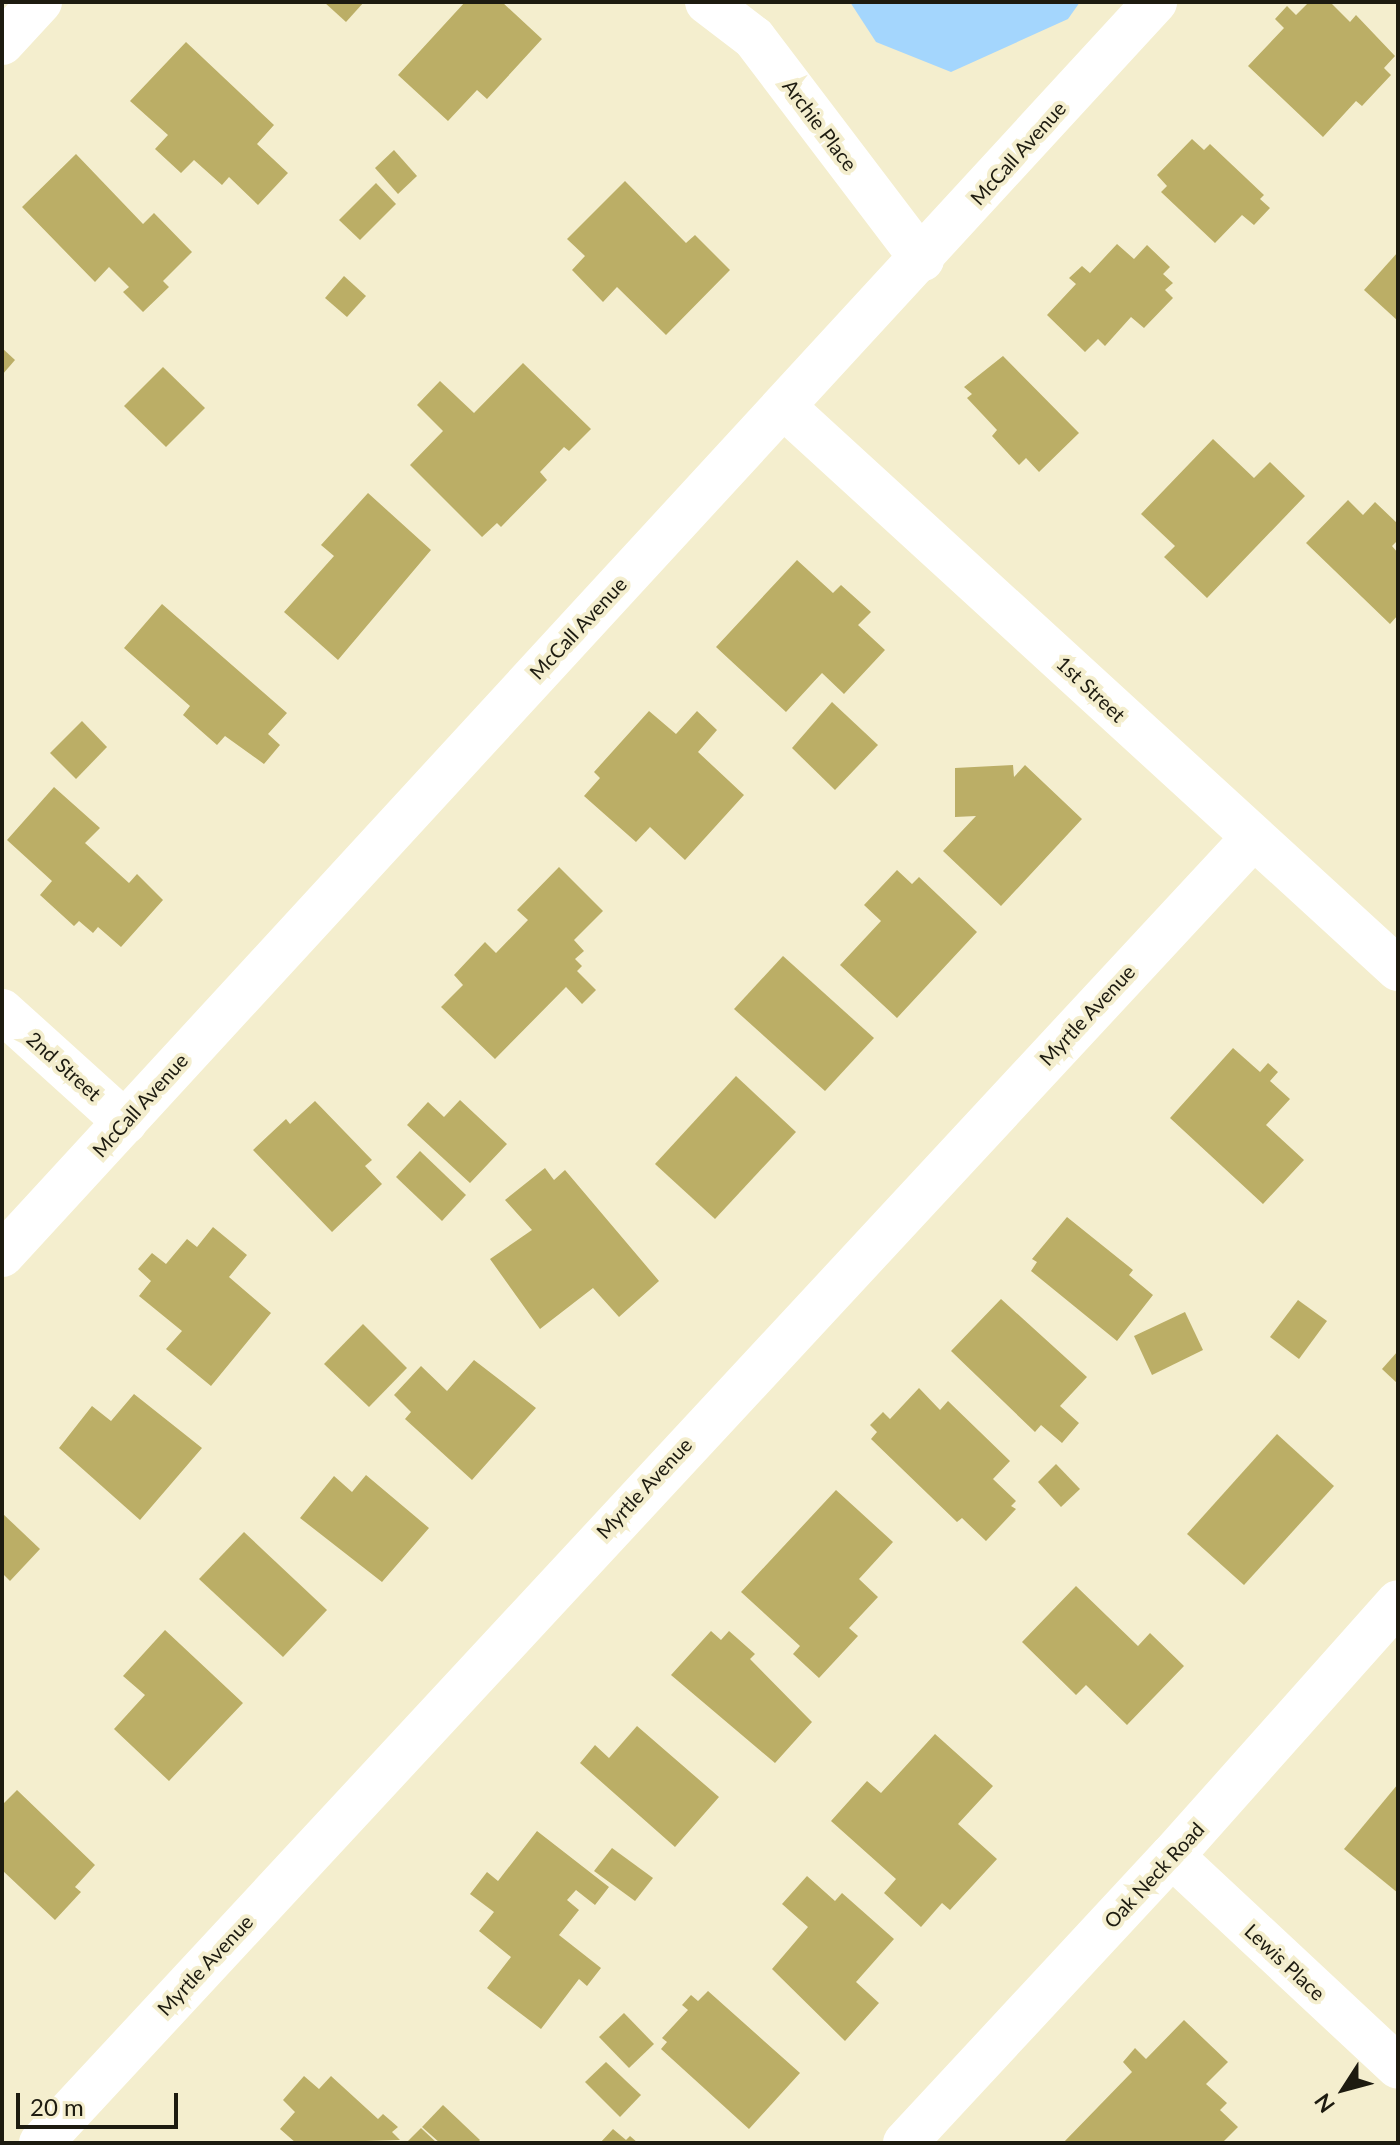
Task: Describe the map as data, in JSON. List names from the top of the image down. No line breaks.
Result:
{"streets":{"street":["Archie Place","McCall Avenue","1st Street","Myrtle Avenue","2nd Street","Oak Neck Road","Lewis Place"]},"crossings":[["Archie Place","McCall Avenue"],["McCall Avenue","1st Street"],["McCall Avenue","2nd Street"],["1st Street","Myrtle Avenue"],["Oak Neck Road","Lewis Place"]],"scale_bar":"20 m","north":"bottom left"}
